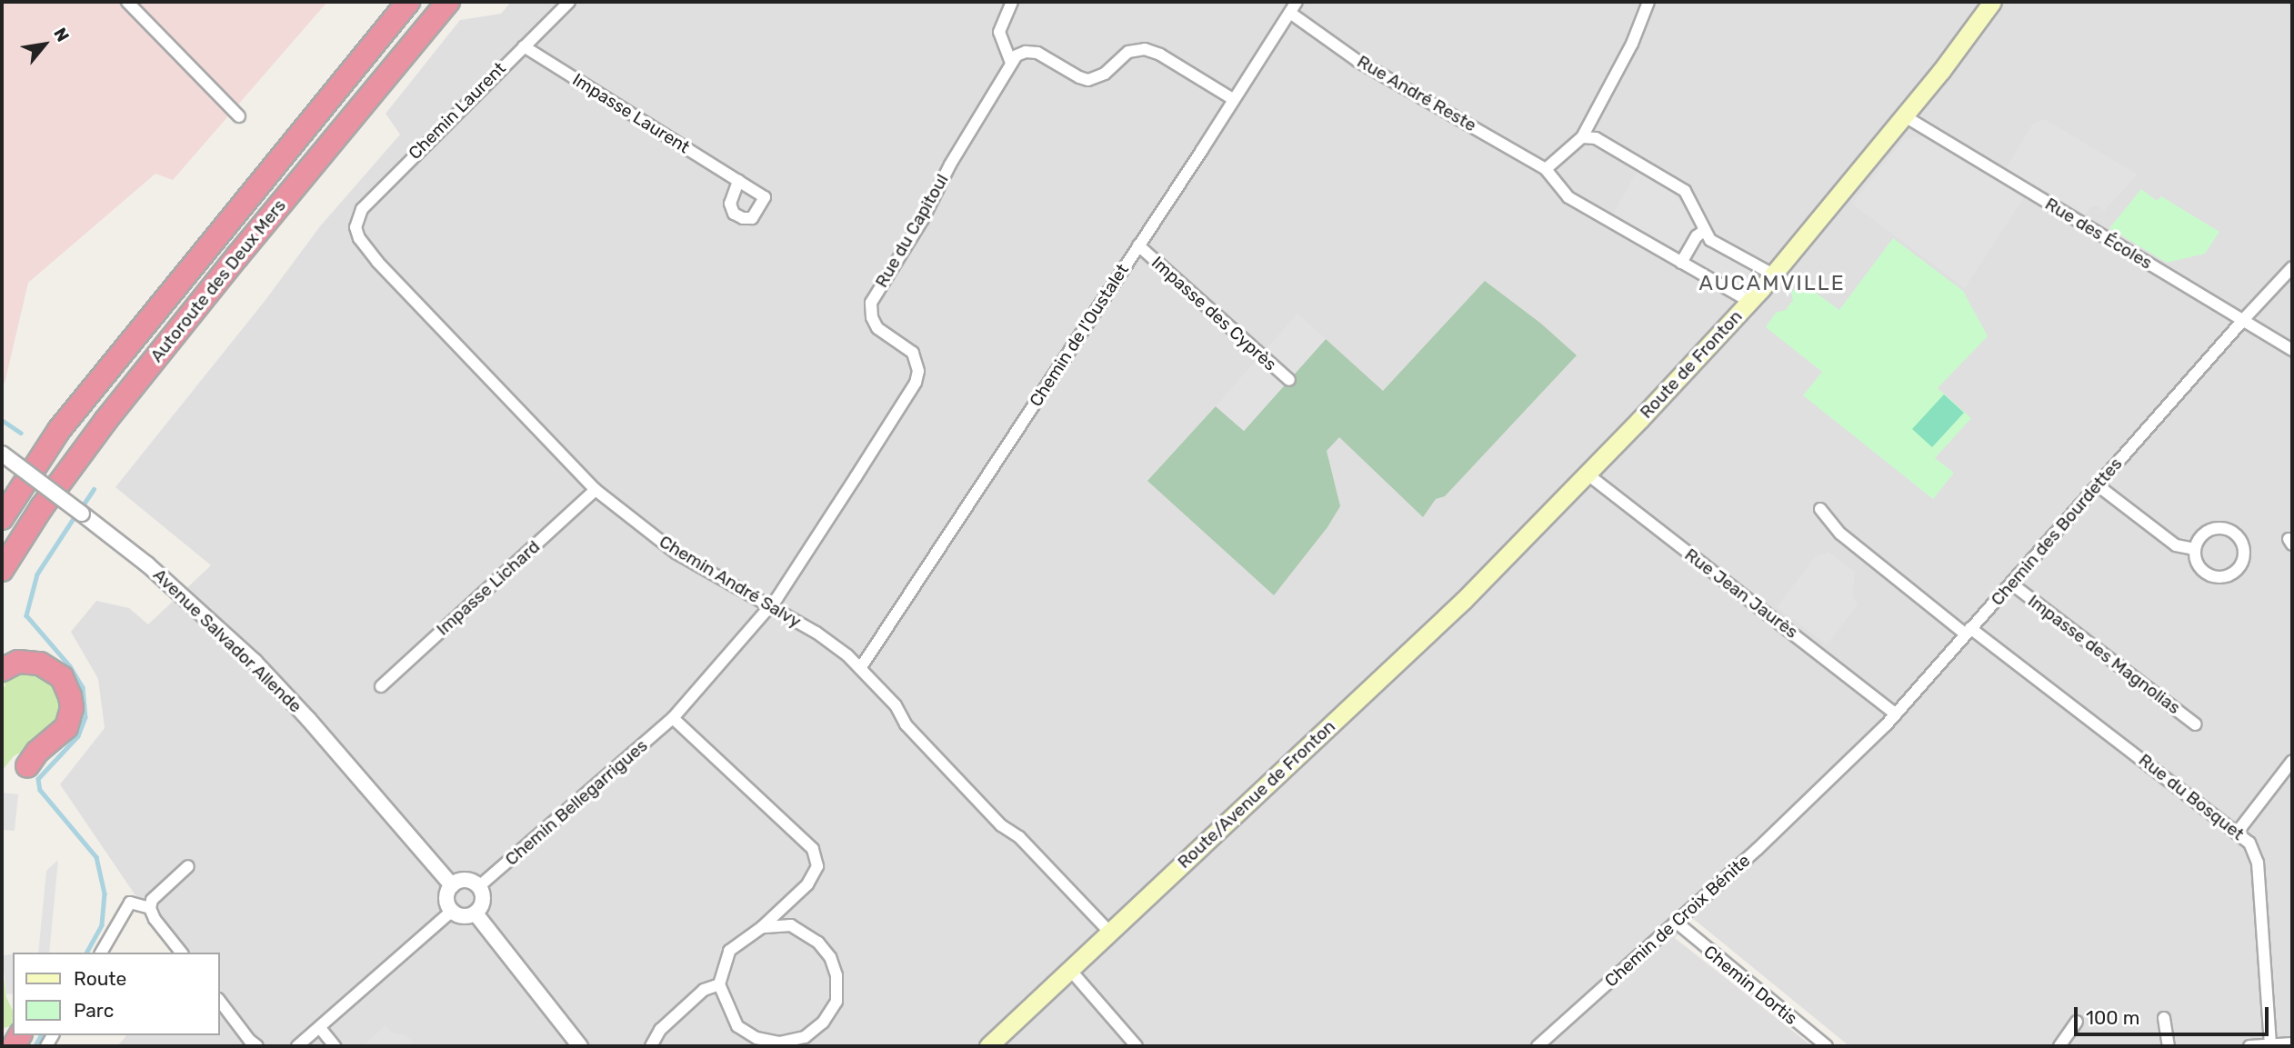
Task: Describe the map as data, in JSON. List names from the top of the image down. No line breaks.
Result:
{"streets":{"highway":["Autoroute des Deux Mers"],"main road":["Route de Fronton","Route/Avenue de Fronton"],"street":["Rue André Reste","Chemin Laurent","Impasse Laurent","Rue du Capitoul","Rue des Écoles","Impasse des Cyprès","Chemin de l'Oustalet","Chemin des Bourdettes","Chemin André Salvy","Impasse Lichard","Rue Jean Jaurès","Avenue Salvador Allende","Impasse des Magnolias","Rue du Bosquet","Chemin Bellegarrigues","Chemin de Croix Bénite","Chemin Dortis"]},"crossings":[["Rue André Reste","Chemin de l'Oustalet"],["Chemin Laurent","Impasse Laurent"],["Chemin Laurent","Chemin André Salvy"],["Rue du Capitoul","Chemin André Salvy"],["Rue du Capitoul","Chemin Bellegarrigues"],["Rue des Écoles","Route de Fronton"],["Rue des Écoles","Chemin des Bourdettes"],["Impasse des Cyprès","Chemin de l'Oustalet"],["Chemin de l'Oustalet","Chemin André Salvy"],["Route de Fronton","Rue Jean Jaurès"],["Route de Fronton","Route/Avenue de Fronton"],["Chemin des Bourdettes","Rue Jean Jaurès"],["Chemin des Bourdettes","Impasse des Magnolias"],["Chemin des Bourdettes","Rue du Bosquet"],["Chemin des Bourdettes","Chemin de Croix Bénite"],["Chemin André Salvy","Impasse Lichard"],["Chemin André Salvy","Route/Avenue de Fronton"],["Chemin André Salvy","Chemin Bellegarrigues"],["Avenue Salvador Allende","Chemin Bellegarrigues"],["Chemin de Croix Bénite","Chemin Dortis"]],"districts":["AUCAMVILLE"],"legend":["Route","Parc"],"scale_bar":"100 m","north":"top right"}
